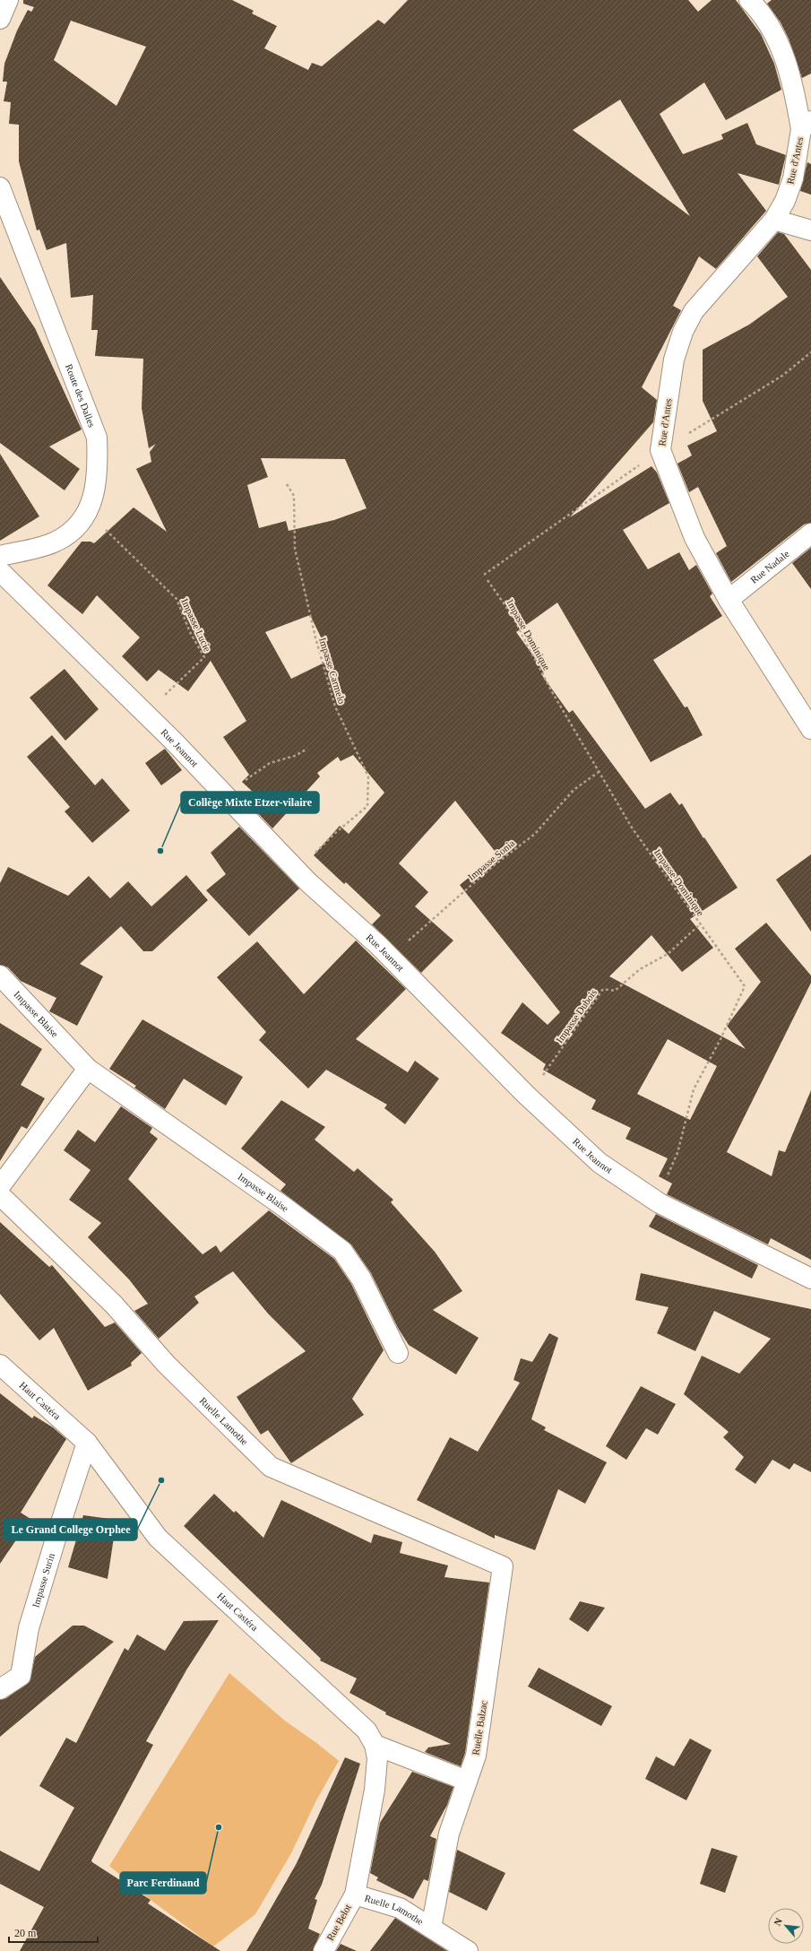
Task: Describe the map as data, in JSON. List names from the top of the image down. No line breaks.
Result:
{"streets":{"street":["Rue d'Antes","Route des Dalles","Rue Nadale","Rue Jeannot","Impasse Blaise","Haut Castéra","Ruelle Lamothe","Impasse Surin","Ruelle Balzac","Rue Belot"],"path":["Impasse Lucie","Impasse Dominique","Impasse Carmelo","Impasse Sonia","Impasse Dubois"]},"crossings":[["Rue d'Antes","Rue Nadale"],["Route des Dalles","Impasse Lucie"],["Impasse Lucie","Rue Jeannot"],["Impasse Dominique","Rue Jeannot"],["Impasse Dominique","Impasse Sonia"],["Impasse Dominique","Impasse Dubois"],["Impasse Carmelo","Rue Jeannot"],["Rue Jeannot","Impasse Sonia"],["Rue Jeannot","Impasse Dubois"],["Haut Castéra","Ruelle Lamothe"],["Haut Castéra","Impasse Surin"],["Haut Castéra","Rue Belot"],["Ruelle Lamothe","Ruelle Balzac"],["Ruelle Lamothe","Rue Belot"]],"places":["Collège Mixte Etzer-vilaire","Le Grand College Orphee","Parc Ferdinand"],"scale_bar":"20 m","north":"top left"}
